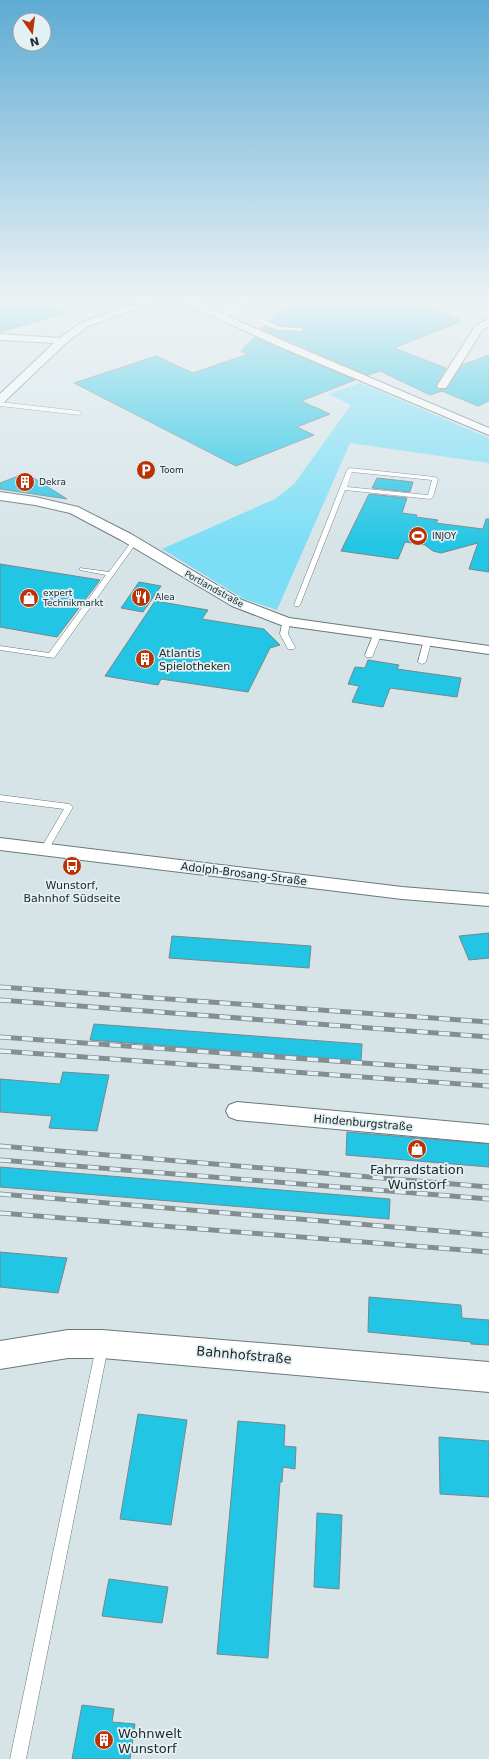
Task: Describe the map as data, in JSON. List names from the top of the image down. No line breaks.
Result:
{"streets":{"street":["Portlandstraße","Adolph-Brosang-Straße","Hindenburgstraße","Bahnhofstraße"]},"places":{"parking":["Toom"],"building":["Dekra","Atlantis Spielotheken","Wohnwelt Wunstorf"],"sports":["INJOY"],"restaurant":["Alea"],"shop":["expert Technikmarkt","Fahrradstation Wunstorf"],"bus stop":["Wunstorf, Bahnhof Südseite"]},"north":"bottom"}
